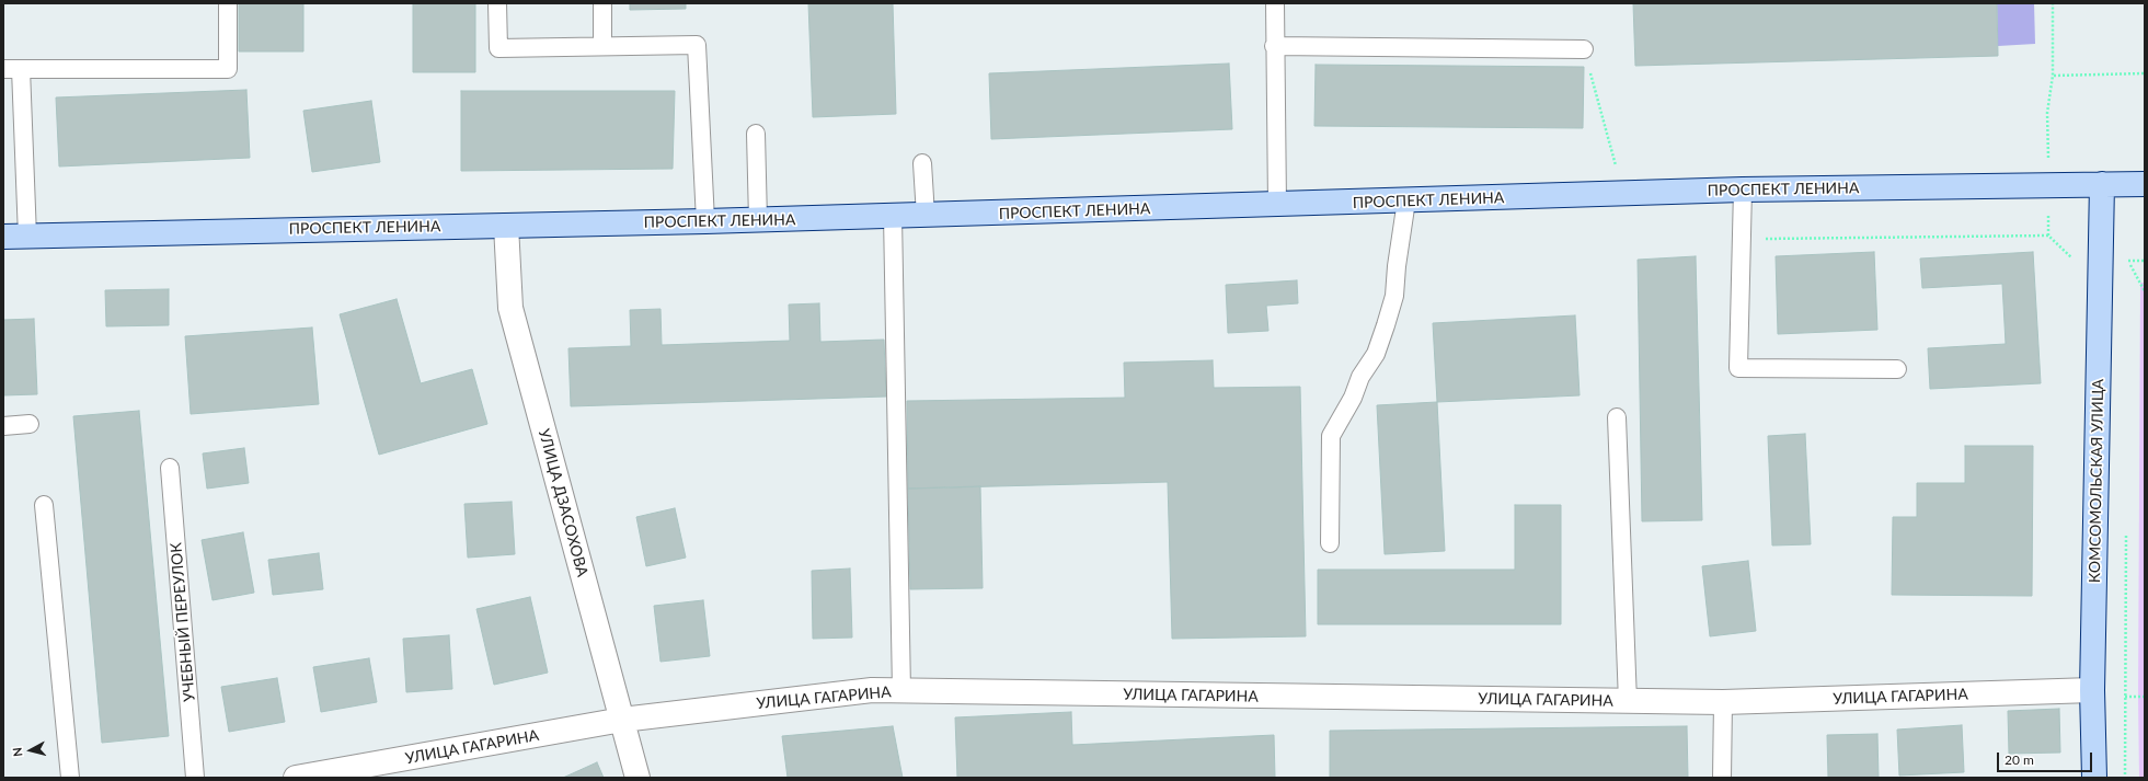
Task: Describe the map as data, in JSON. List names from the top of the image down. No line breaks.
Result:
{"streets":{"main road":["ПРОСПЕКТ ЛЕНИНА","КОМСОМОЛЬСКАЯ УЛИЦА"],"street":["УЛИЦА ДЗАСОХОВА","УЛИЦА ГАГАРИНА"],"lane":["УЧЕБНЫЙ ПЕРЕУЛОК"]},"crossings":[["ПРОСПЕКТ ЛЕНИНА","КОМСОМОЛЬСКАЯ УЛИЦА"],["ПРОСПЕКТ ЛЕНИНА","УЛИЦА ДЗАСОХОВА"],["КОМСОМОЛЬСКАЯ УЛИЦА","УЛИЦА ГАГАРИНА"],["УЛИЦА ДЗАСОХОВА","УЛИЦА ГАГАРИНА"]],"scale_bar":"20 m","north":"left"}
